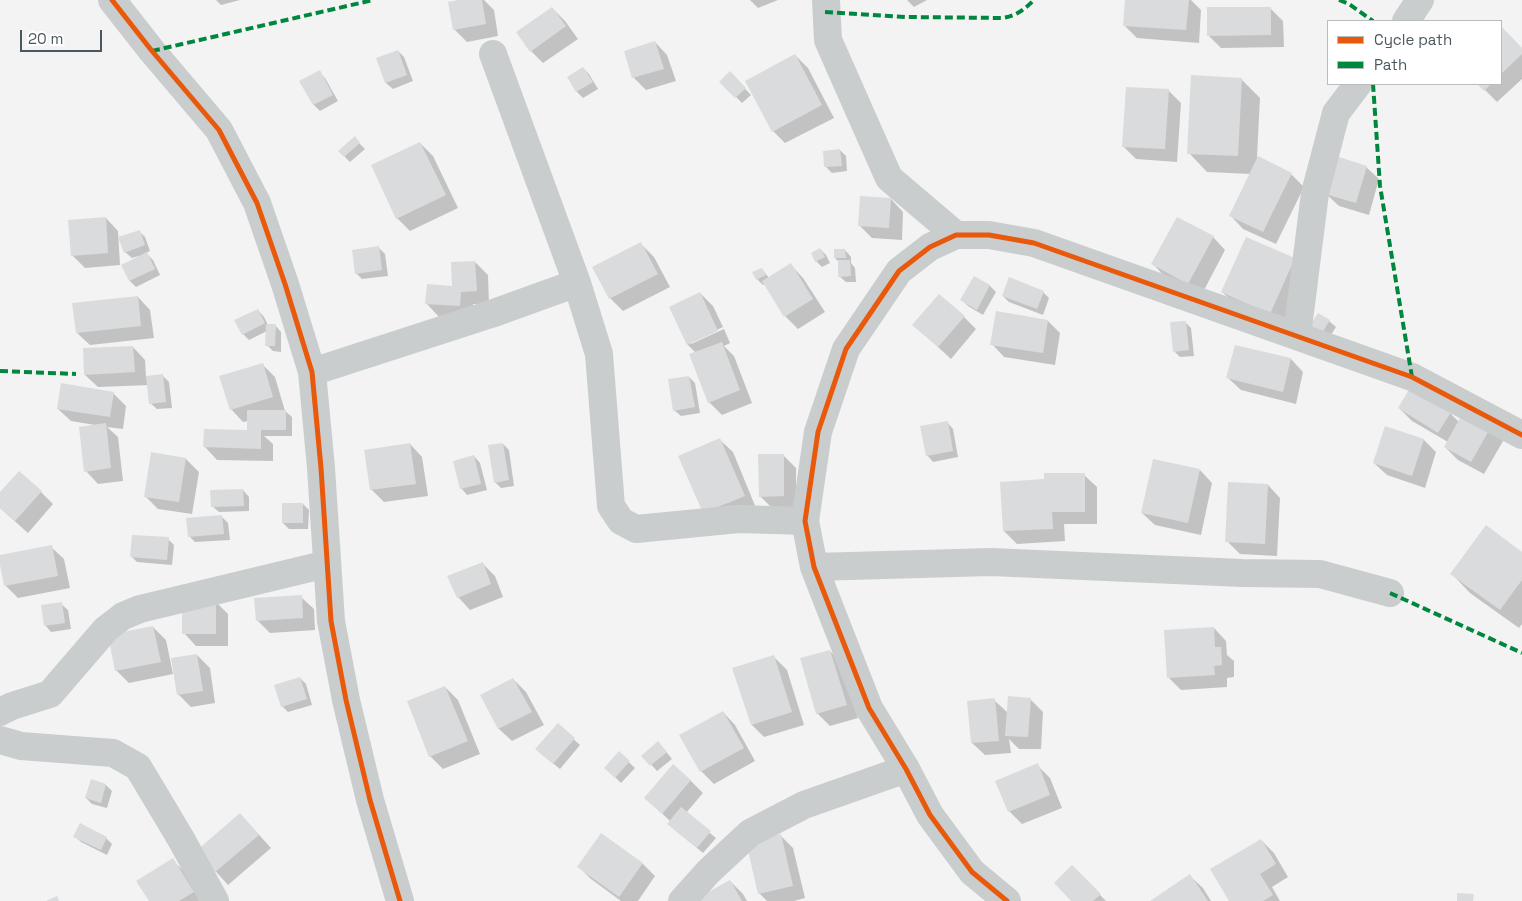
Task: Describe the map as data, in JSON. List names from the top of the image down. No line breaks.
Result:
{"legend":["Cycle path","Path"],"scale_bar":"20 m"}
